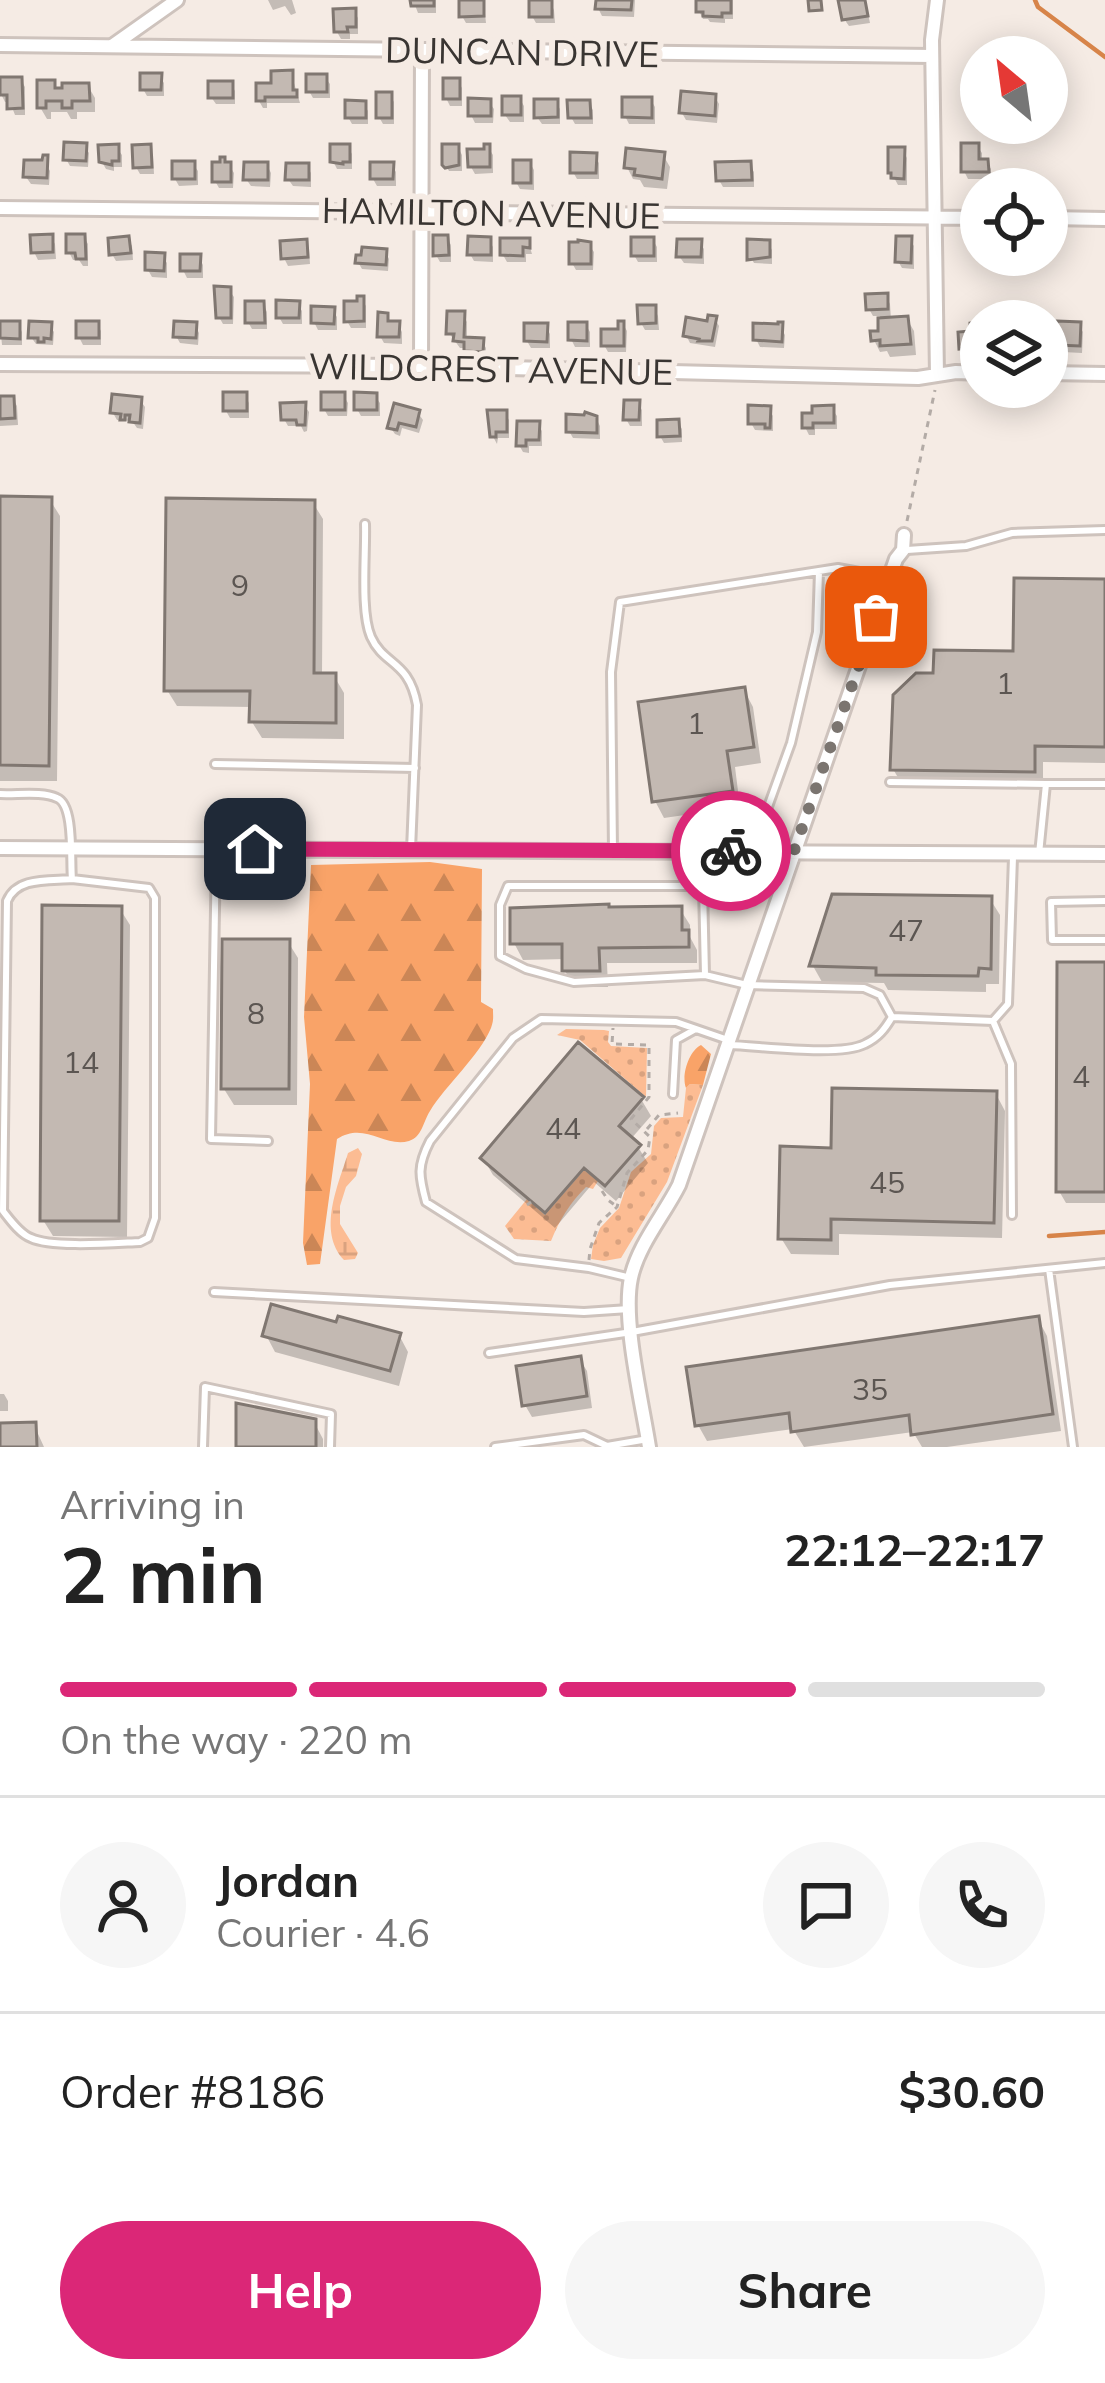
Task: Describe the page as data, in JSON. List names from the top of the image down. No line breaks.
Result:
{"streets":{"street":["DUNCAN DRIVE","HAMILTON AVENUE","WILDCREST AVENUE"]},"house_numbers":["9","1","1","47","8","14","4","44","45","35"],"north":"top left","page":{"heading":["2 min","Arriving in","22:12–22:17"],"panel":["Jordan","Courier · 4.6","Order #8186","$30.60"],"bar":"On the way · 220 m","buttons":["Help","Share"]}}
